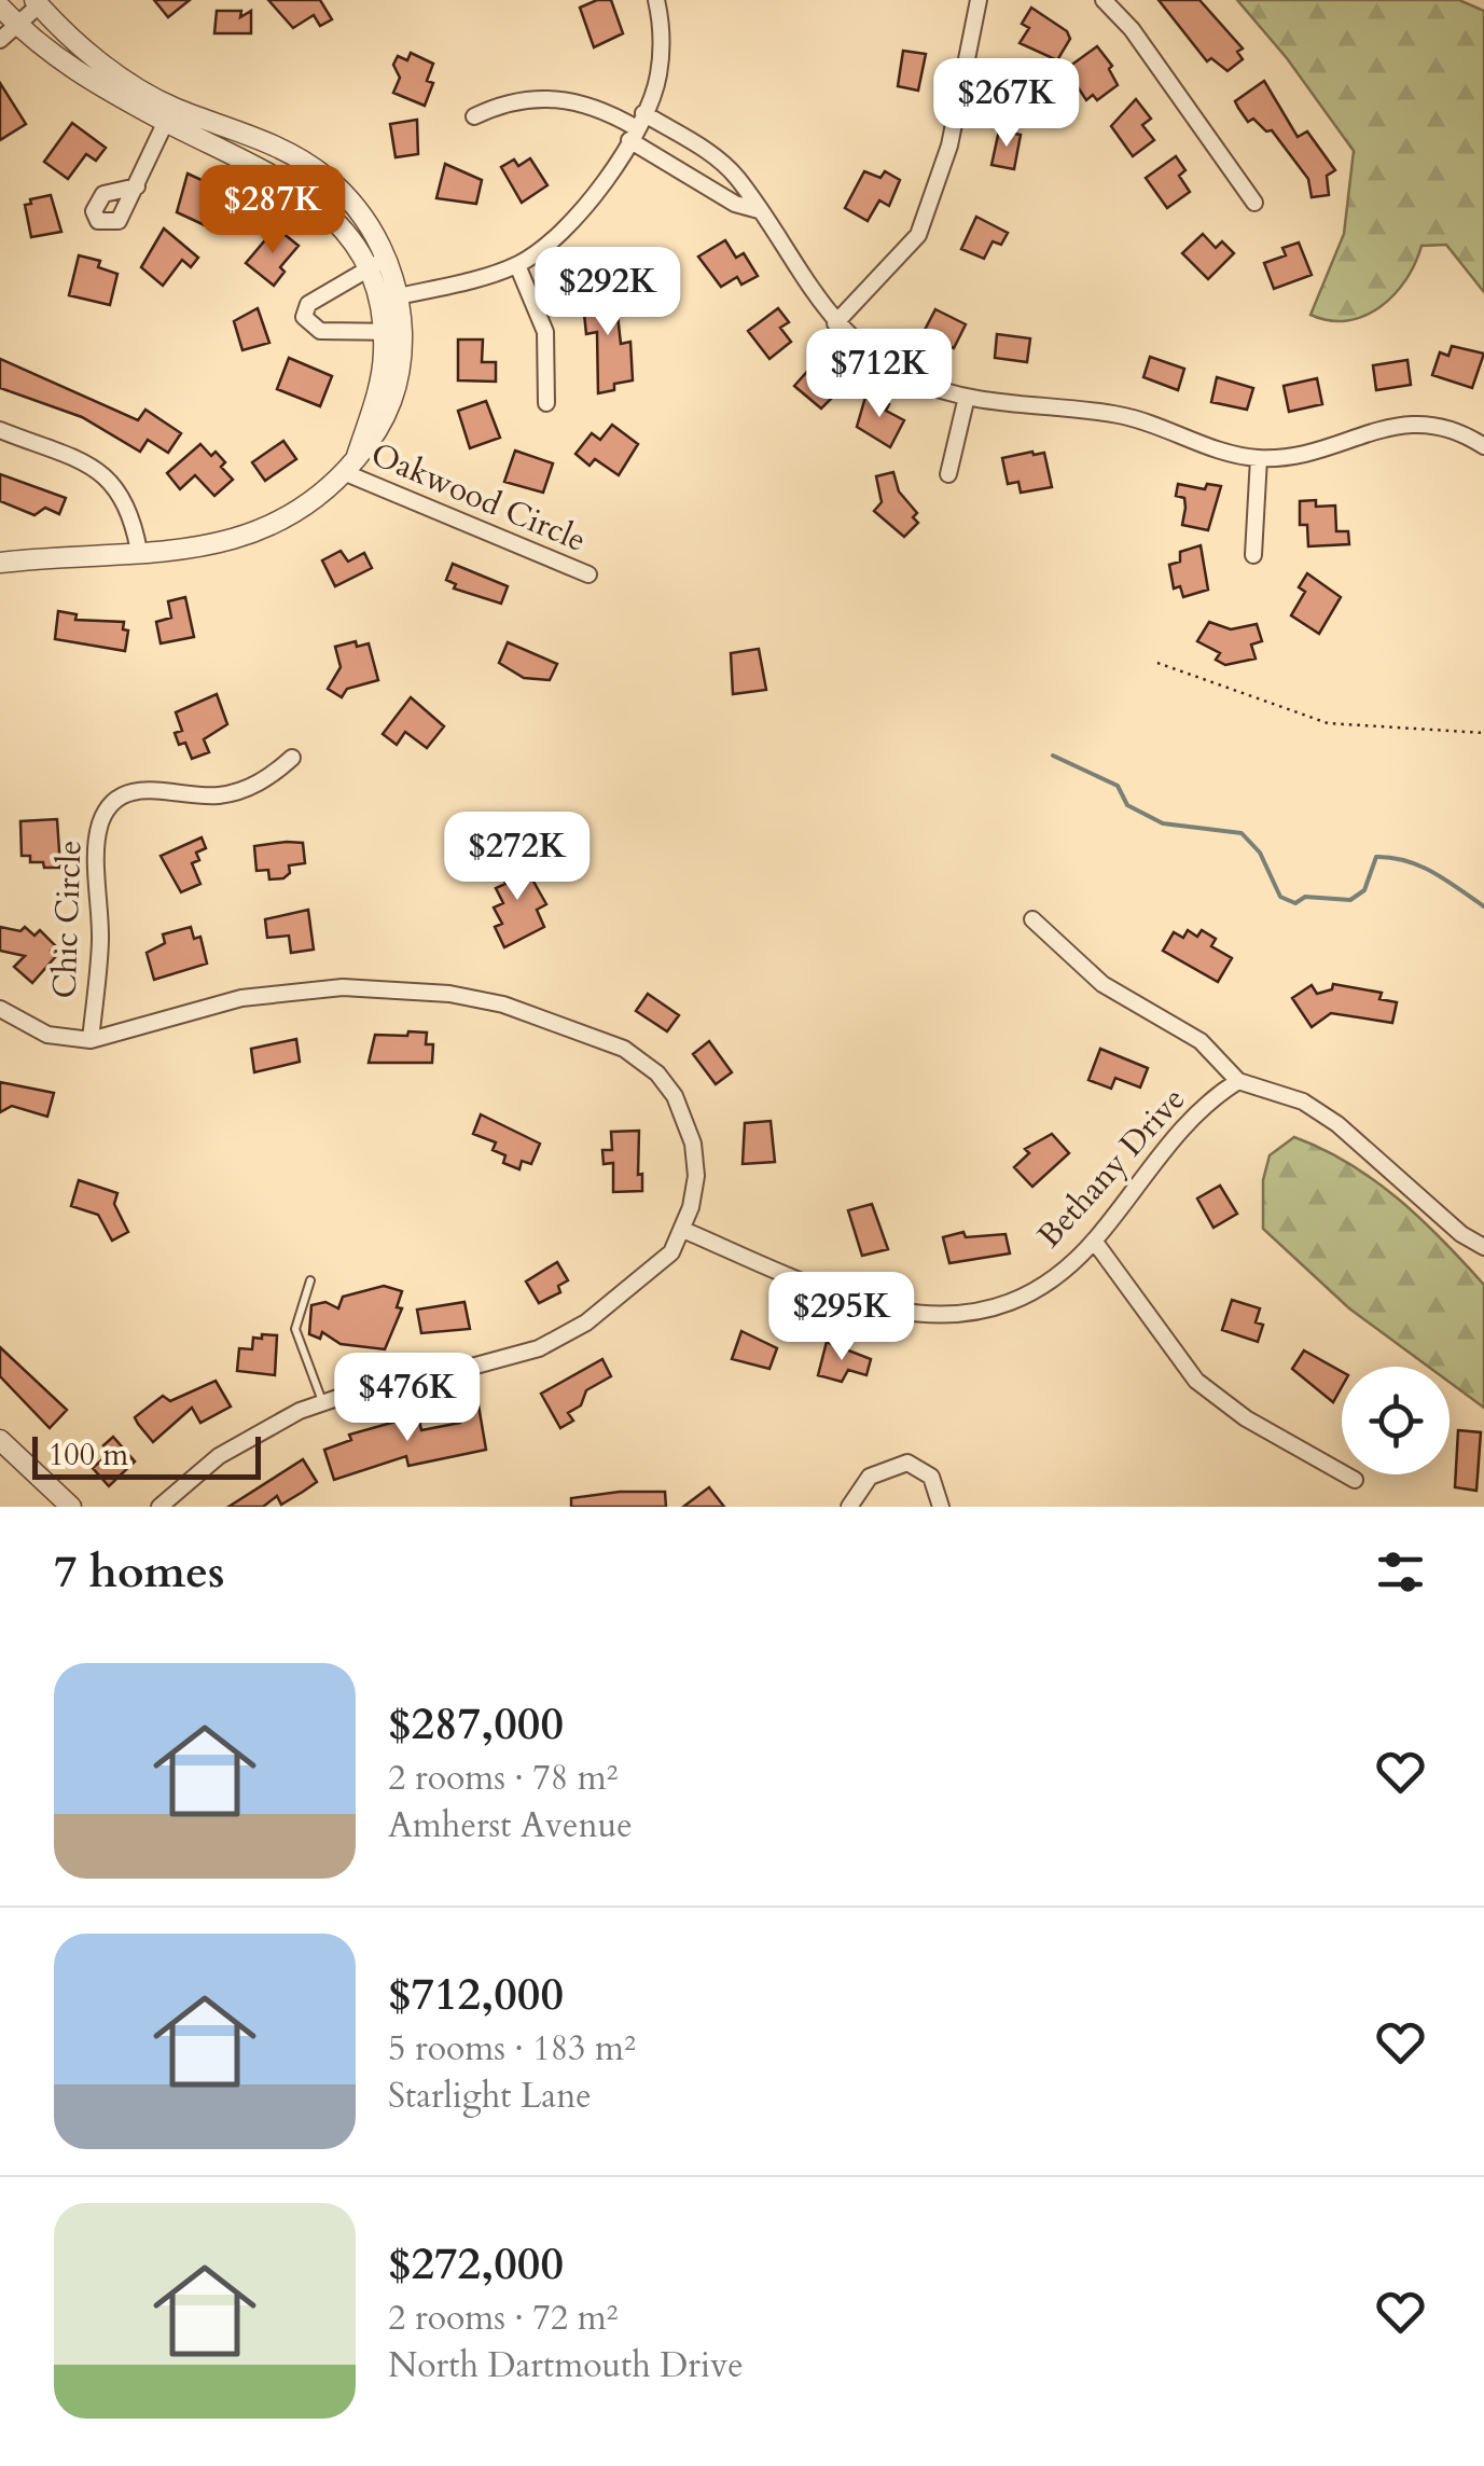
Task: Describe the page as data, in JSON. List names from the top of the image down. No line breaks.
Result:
{"streets":{"street":["Oakwood Circle","Chic Circle","Bethany Drive"]},"scale_bar":"100 m","page":{"price":["$267K","$287K","$292K","$712K","$272K","$295K","$476K"],"scale":"100 m","heading":"7 homes","list":[{"name":"$287,000","note":"2 rooms · 78 m² · Amherst Avenue"},{"name":"$712,000","note":"5 rooms · 183 m² · Starlight Lane"},{"name":"$272,000","note":"2 rooms · 72 m² · North Dartmouth Drive"}]}}
